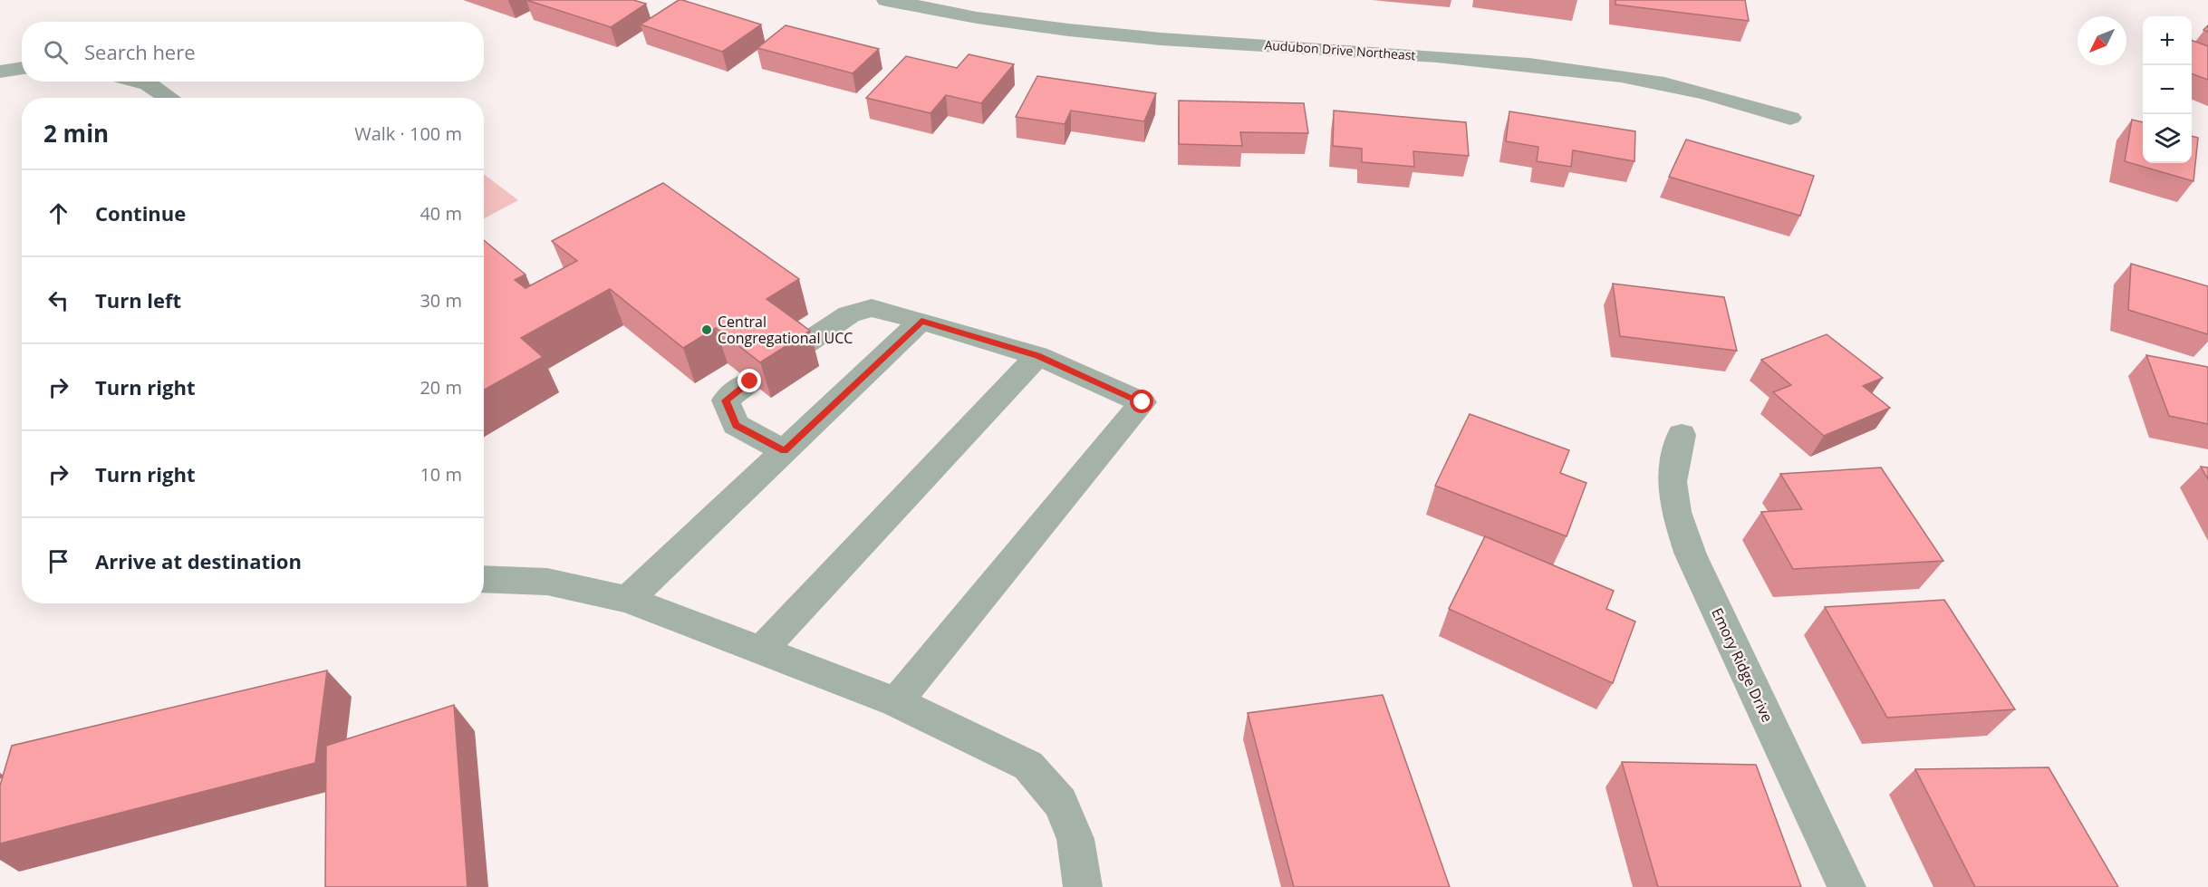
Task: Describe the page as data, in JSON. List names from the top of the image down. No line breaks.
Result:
{"streets":{"street":["Audubon Drive Northeast","Emory Ridge Drive"]},"places":["Central Congregational UCC"],"north":"bottom left","page":{"map_buttons":["+","−"],"search":"Search here","heading":["2 min","Walk · 100 m"],"list":[["Continue","40 m"],["Turn left","30 m"],["Turn right","20 m"],["Turn right","10 m"],"Arrive at destination"]}}
